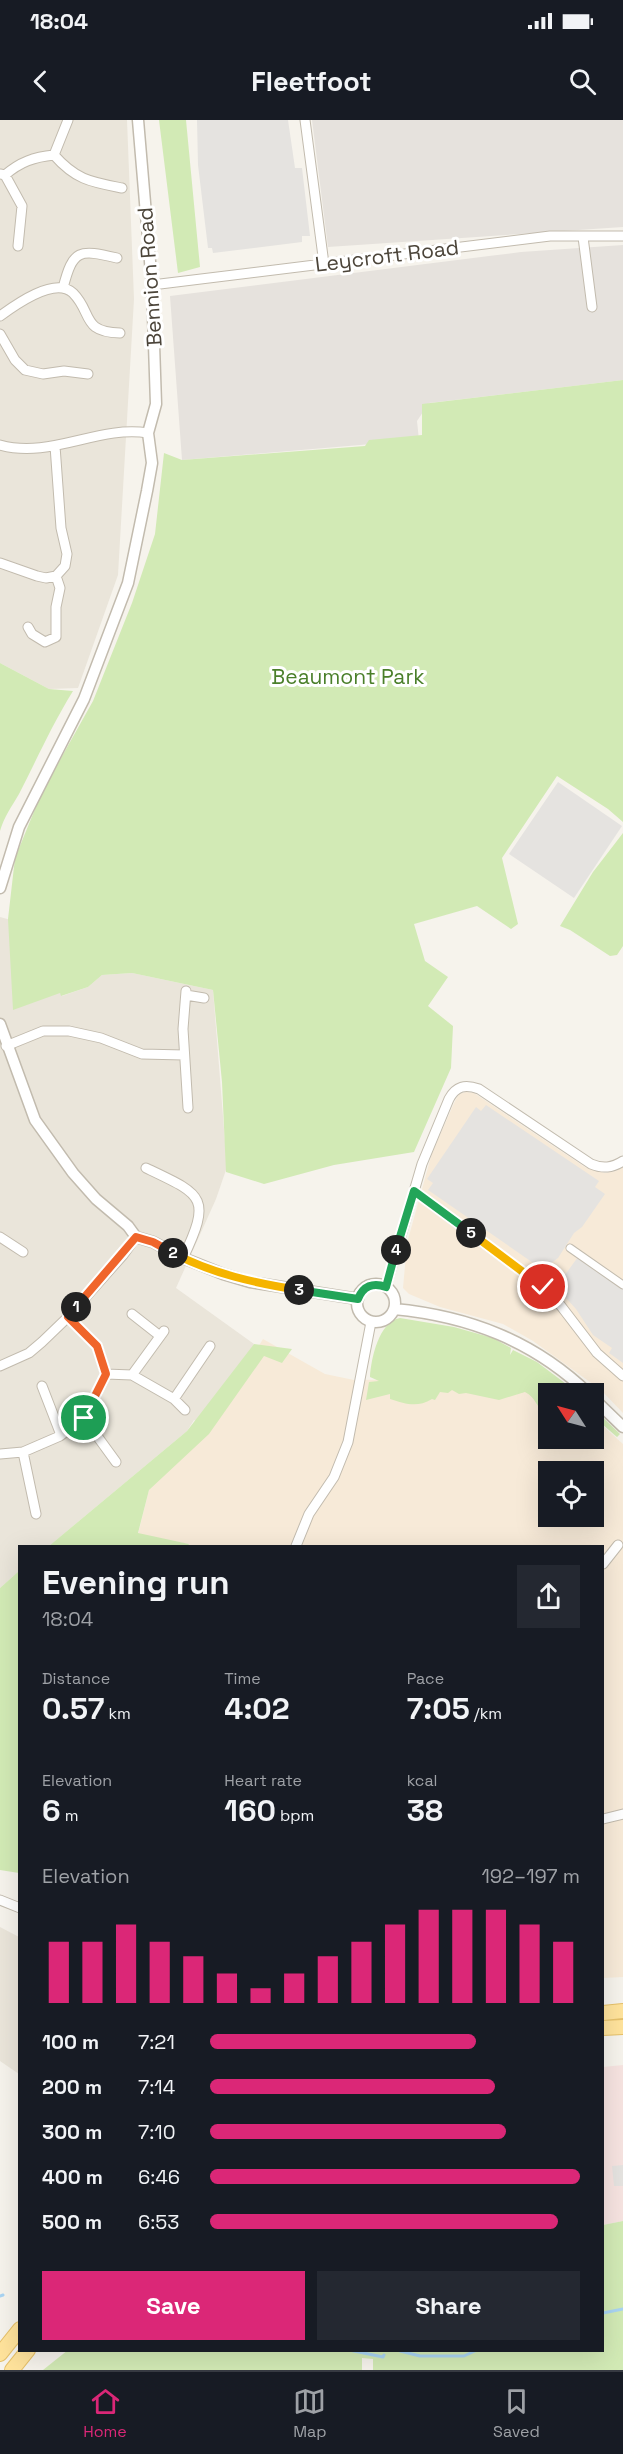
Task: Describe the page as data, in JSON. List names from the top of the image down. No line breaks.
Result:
{"streets":{"street":["Leycroft Road","Bennion Road"]},"crossings":[["Leycroft Road","Bennion Road"]],"parks":["Beaumont Park"],"north":"top left","page":{"status":"18:04","header":"Fleetfoot","pins":["5","4","2","3","1"],"heading":["Evening run","18:04"],"stats":[["Distance","0.57 km"],["Time","4:02"],["Pace","7:05 /km"],["Elevation","6 m"],["Heart rate","160 bpm"],["kcal","38"]],"chart":["Elevation","192–197 m"],"list":[{"name":"100 m","note":"7:21"},{"name":"200 m","note":"7:14"},{"name":"300 m","note":"7:10"},{"name":"400 m","note":"6:46"},{"name":"500 m","note":"6:53"}],"buttons":["Save","Share"],"tabs":["Home","Map","Saved"]}}
